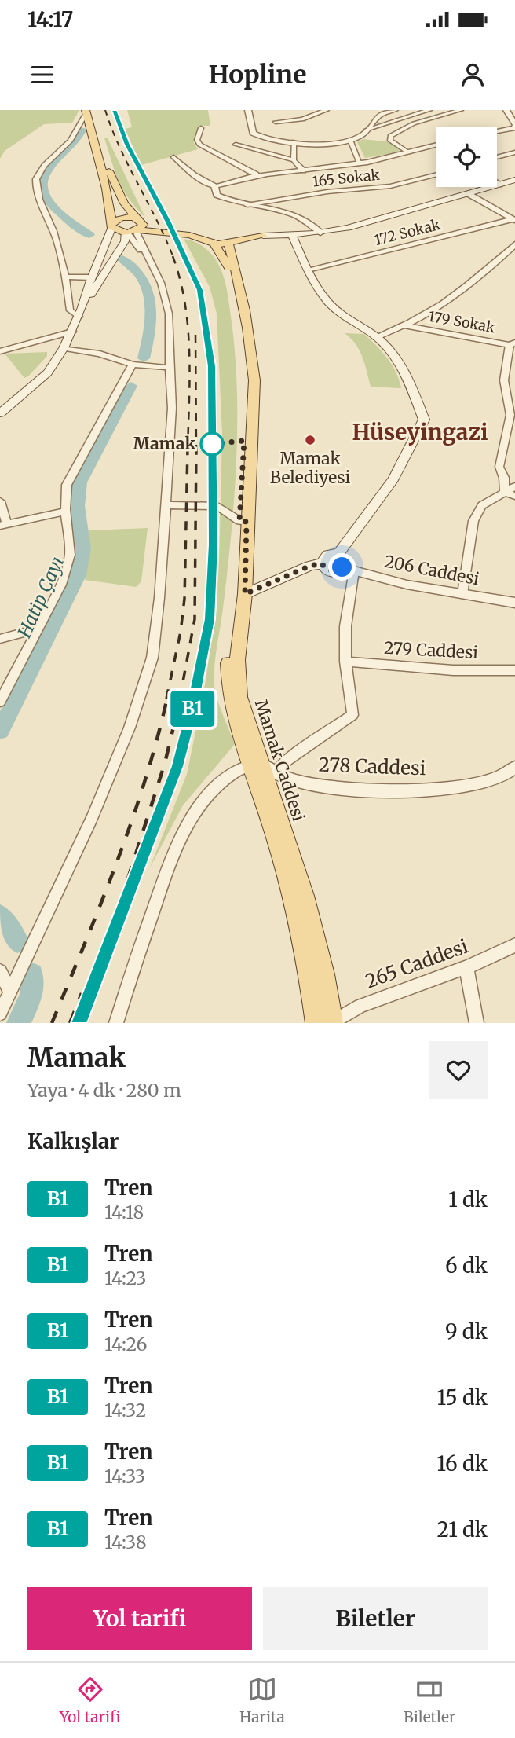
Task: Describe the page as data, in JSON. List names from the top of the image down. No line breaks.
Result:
{"streets":{"main road":["Mamak Caddesi"],"street":["165 Sokak","172 Sokak","179 Sokak","206 Caddesi","279 Caddesi","278 Caddesi","265 Caddesi"]},"crossings":[["Mamak Caddesi","278 Caddesi"],["Mamak Caddesi","265 Caddesi"]],"districts":["Hüseyingazi"],"water":["Hatip Çayı"],"places":["Mamak Belediyesi","Mamak"],"page":{"status":"14:17","header":"Hopline","on_map":"B1","heading":[["Mamak","Yaya · 4 dk · 280 m"],"Kalkışlar"],"list":[{"mark":"B1","name":"Tren","note":"14:18","value":"1 dk"},{"mark":"B1","name":"Tren","note":"14:23","value":"6 dk"},{"mark":"B1","name":"Tren","note":"14:26","value":"9 dk"},{"mark":"B1","name":"Tren","note":"14:32","value":"15 dk"},{"mark":"B1","name":"Tren","note":"14:33","value":"16 dk"},{"mark":"B1","name":"Tren","note":"14:38","value":"21 dk"}],"buttons":["Yol tarifi","Biletler"],"tabs":["Yol tarifi","Harita","Biletler"]}}
